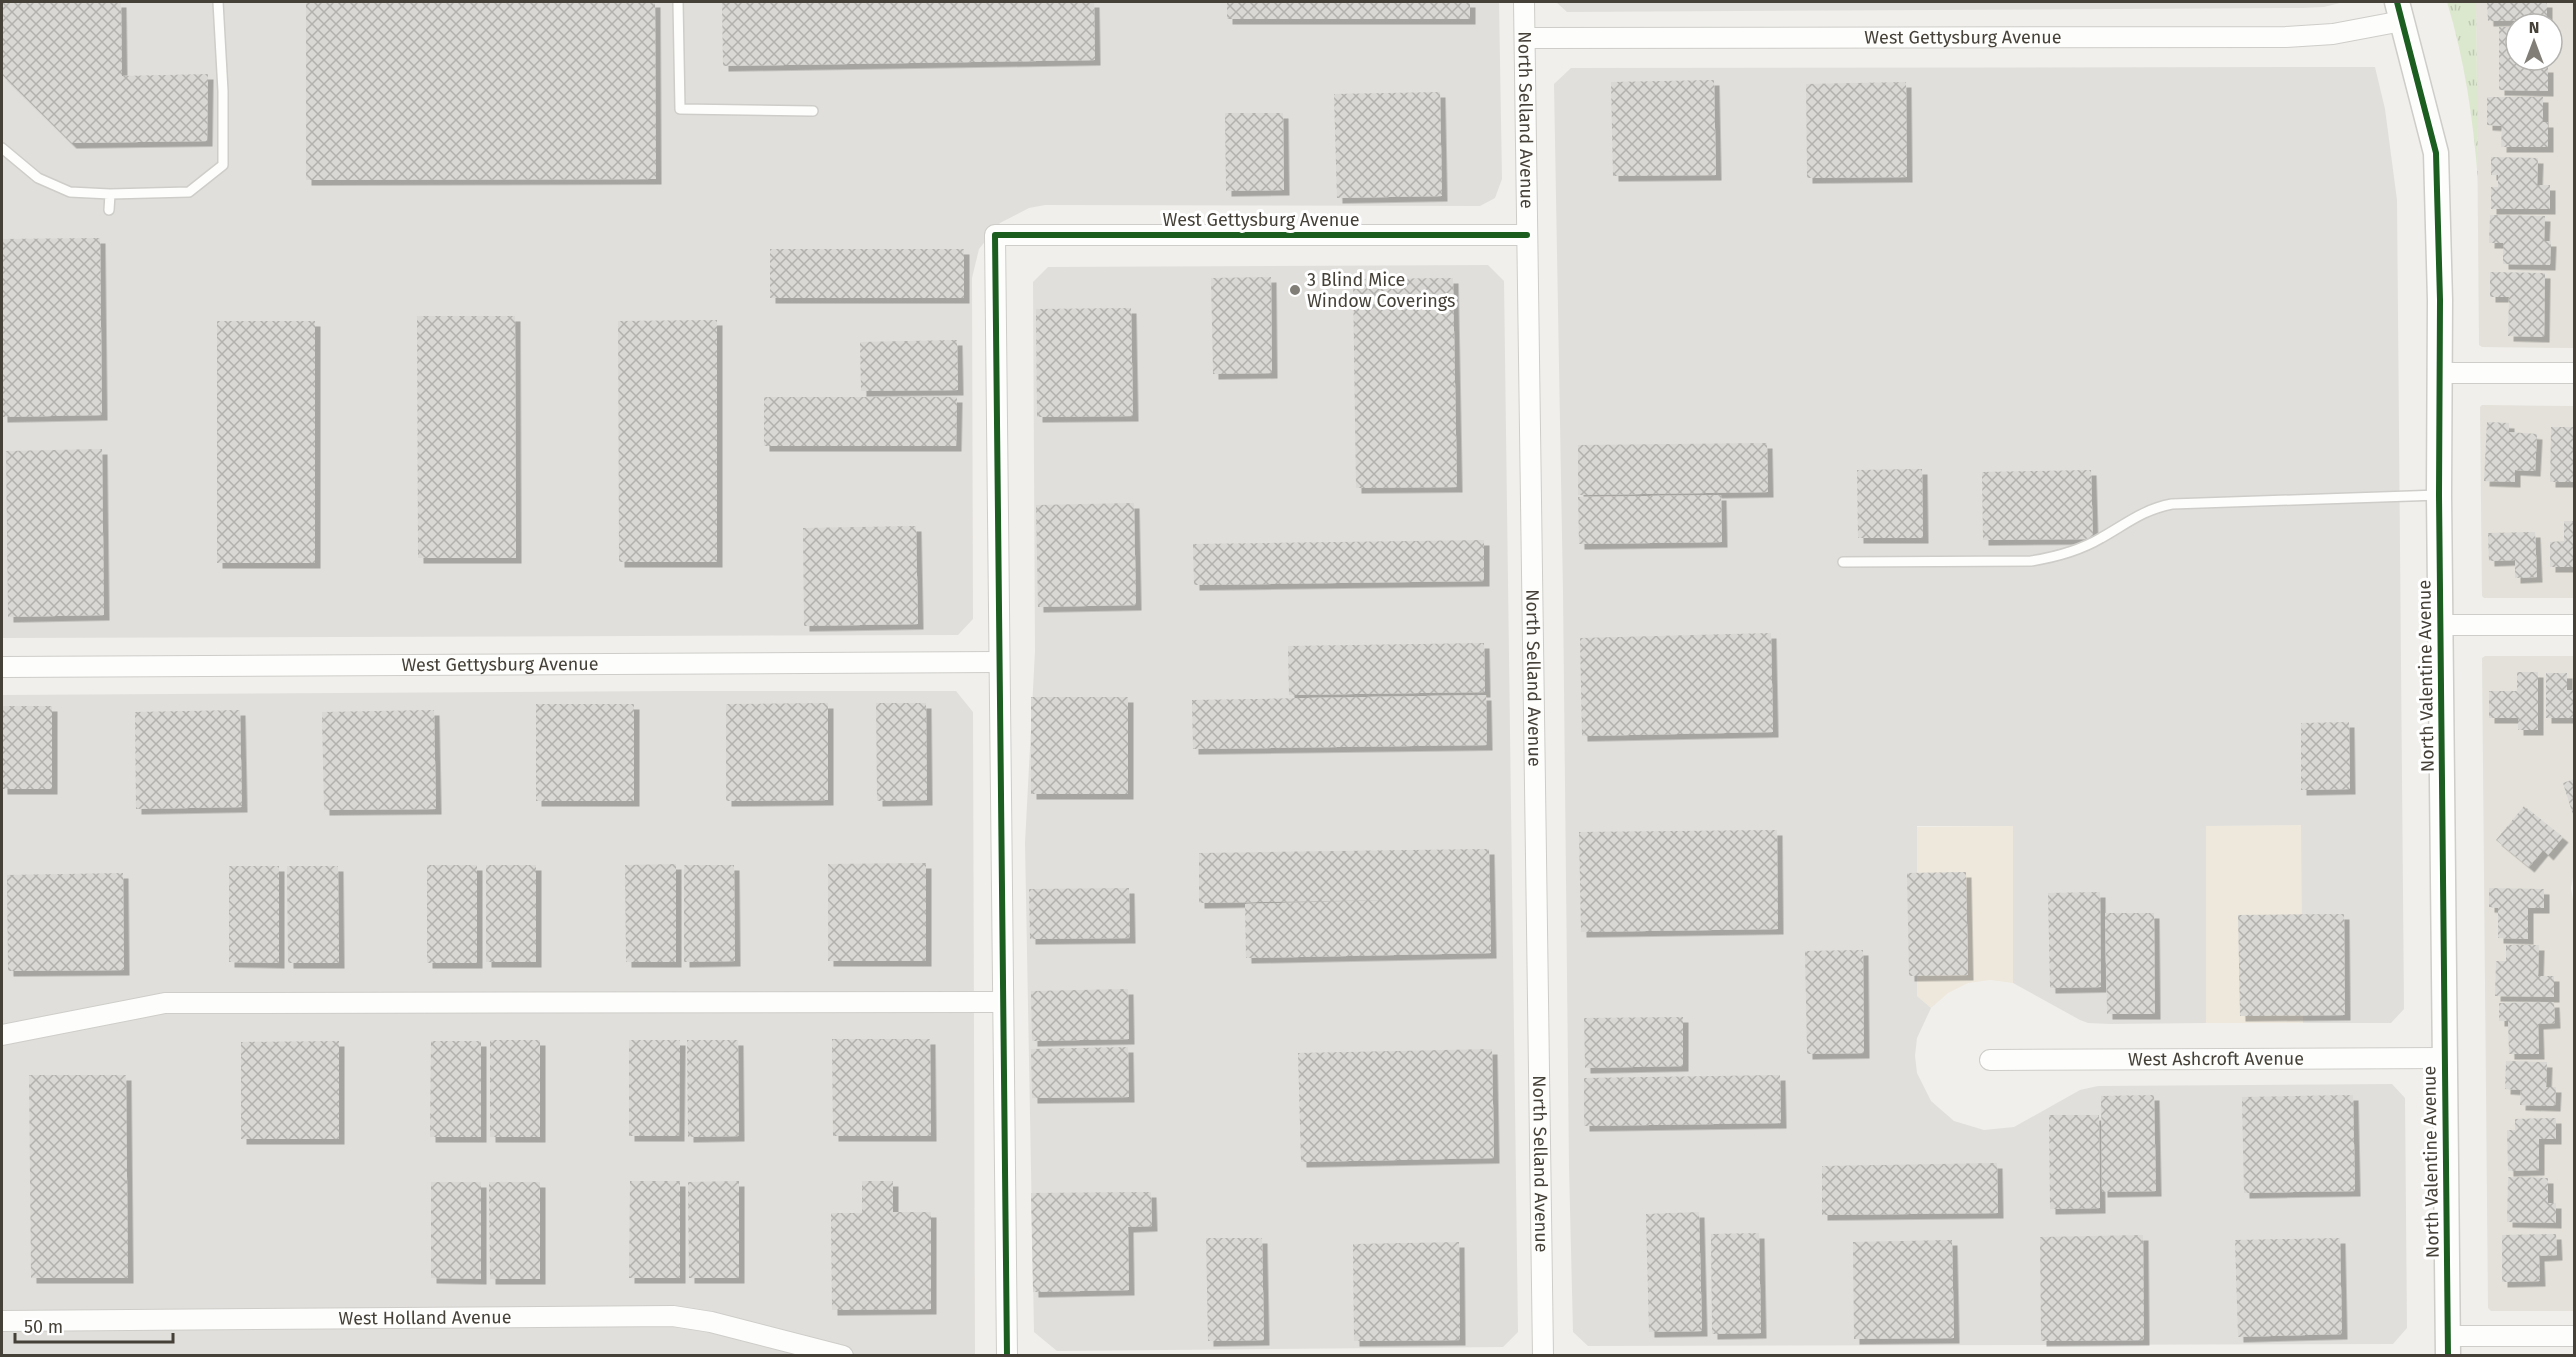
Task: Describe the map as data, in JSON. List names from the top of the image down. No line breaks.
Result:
{"streets":{"street":["West Gettysburg Avenue","North Selland Avenue","North Valentine Avenue","West Ashcroft Avenue","West Holland Avenue"]},"crossings":[["West Gettysburg Avenue","North Selland Avenue"],["West Gettysburg Avenue","North Valentine Avenue"],["North Valentine Avenue","West Ashcroft Avenue"]],"places":["3 Blind Mice Window Coverings"],"scale_bar":"50 m","north":"top"}
